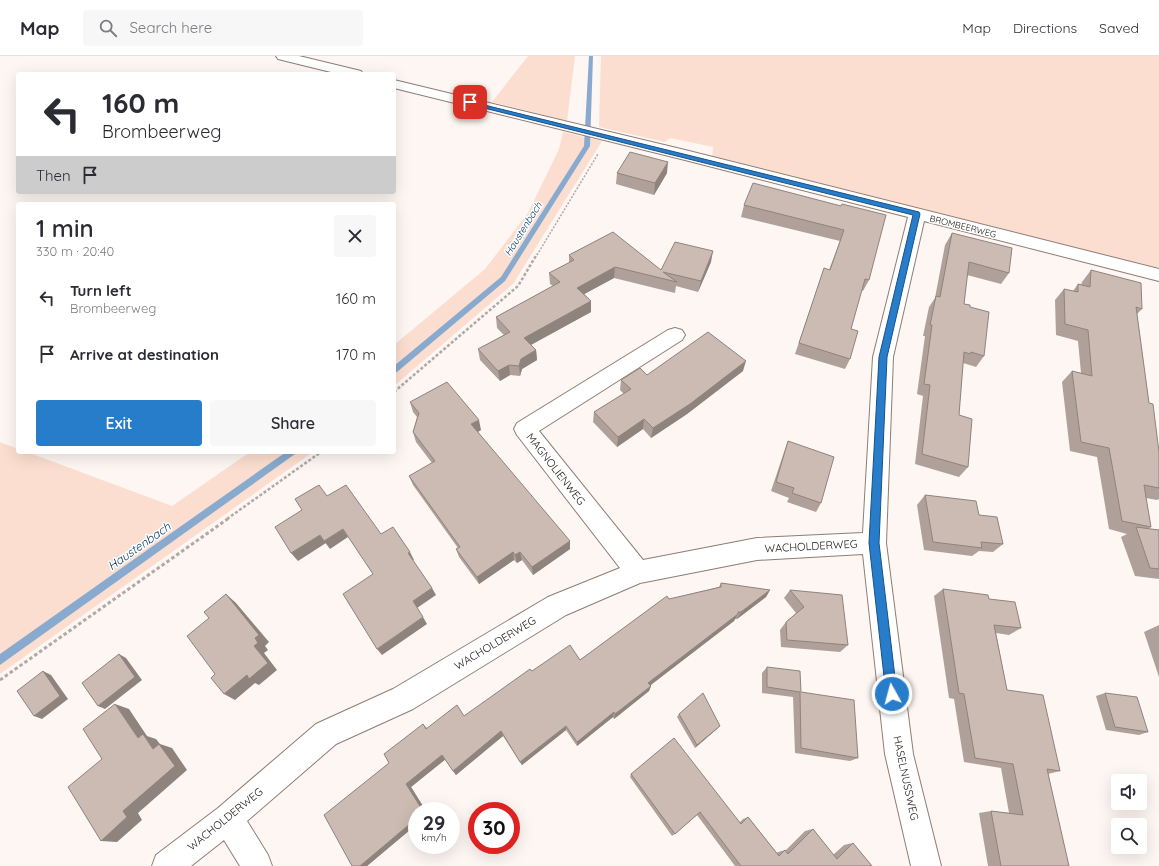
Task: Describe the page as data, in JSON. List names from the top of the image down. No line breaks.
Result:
{"streets":{"street":["BROMBEERWEG","MAGNOLIENWEG","WACHOLDERWEG","HASELNUSSWEG"]},"crossings":[["BROMBEERWEG","HASELNUSSWEG"],["MAGNOLIENWEG","WACHOLDERWEG"],["WACHOLDERWEG","HASELNUSSWEG"]],"water":["Haustenbach"],"page":{"header":"Map","search":"Search here","nav":["Map","Directions","Saved"],"turn":["160 m","Brombeerweg"],"then":"Then","heading":["1 min","330 m · 20:40"],"list":[{"name":"Turn left","note":"Brombeerweg","value":"160 m"},{"name":"Arrive at destination","value":"170 m"}],"buttons":["Exit","Share"],"speed":"29 km/h","limit":"30"}}
